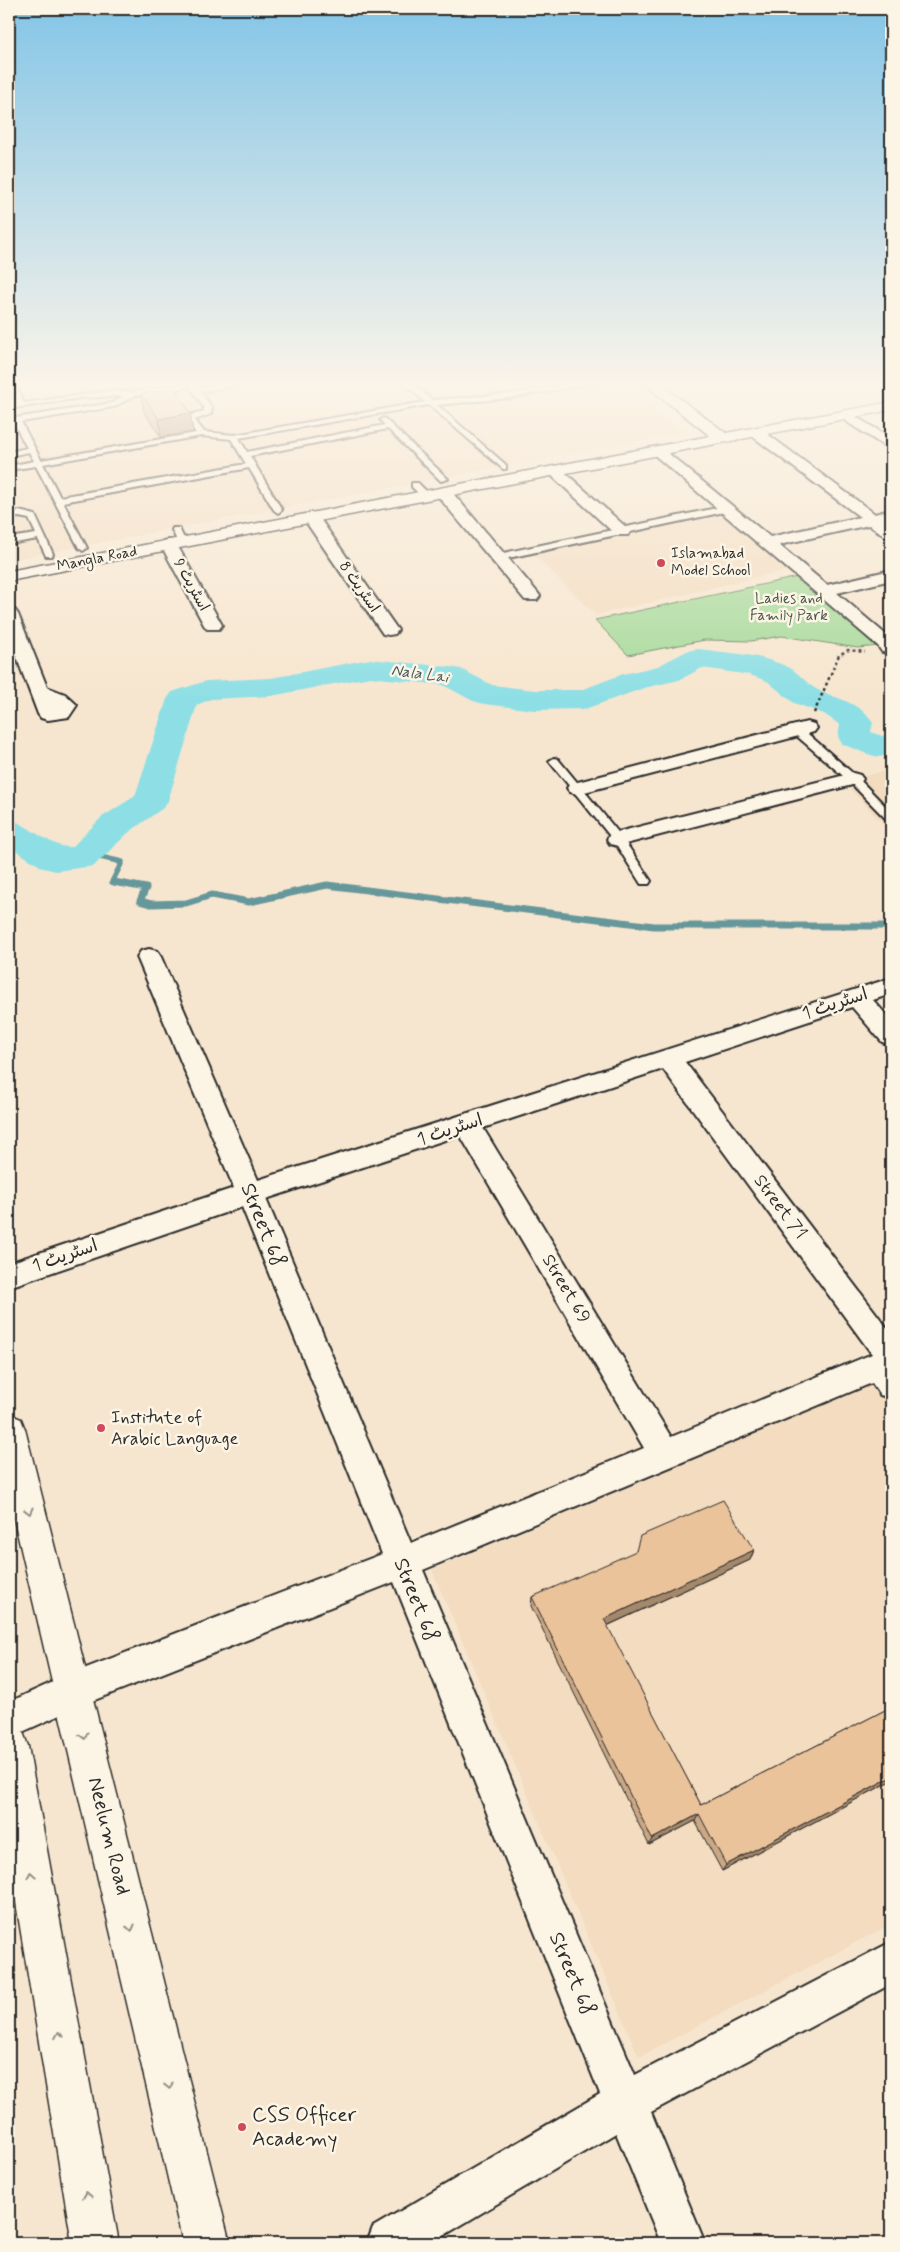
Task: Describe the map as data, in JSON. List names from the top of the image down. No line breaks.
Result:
{"streets":{"main road":["Mangla Road","Neelum Road"],"street":["اسٹریٹ 9","اسٹریٹ 8","اسٹریٹ 1","Street 71","Street 68","Street 69"]},"crossings":[["Mangla Road","اسٹریٹ 9"],["Mangla Road","اسٹریٹ 8"],["اسٹریٹ 1","Street 71"],["اسٹریٹ 1","Street 68"],["اسٹریٹ 1","Street 69"]],"water":["Nala Lai"],"parks":["Ladies and Family Park"],"places":["Islamabad Model School","Institute of Arabic Language","CSS Officer Academy"]}
